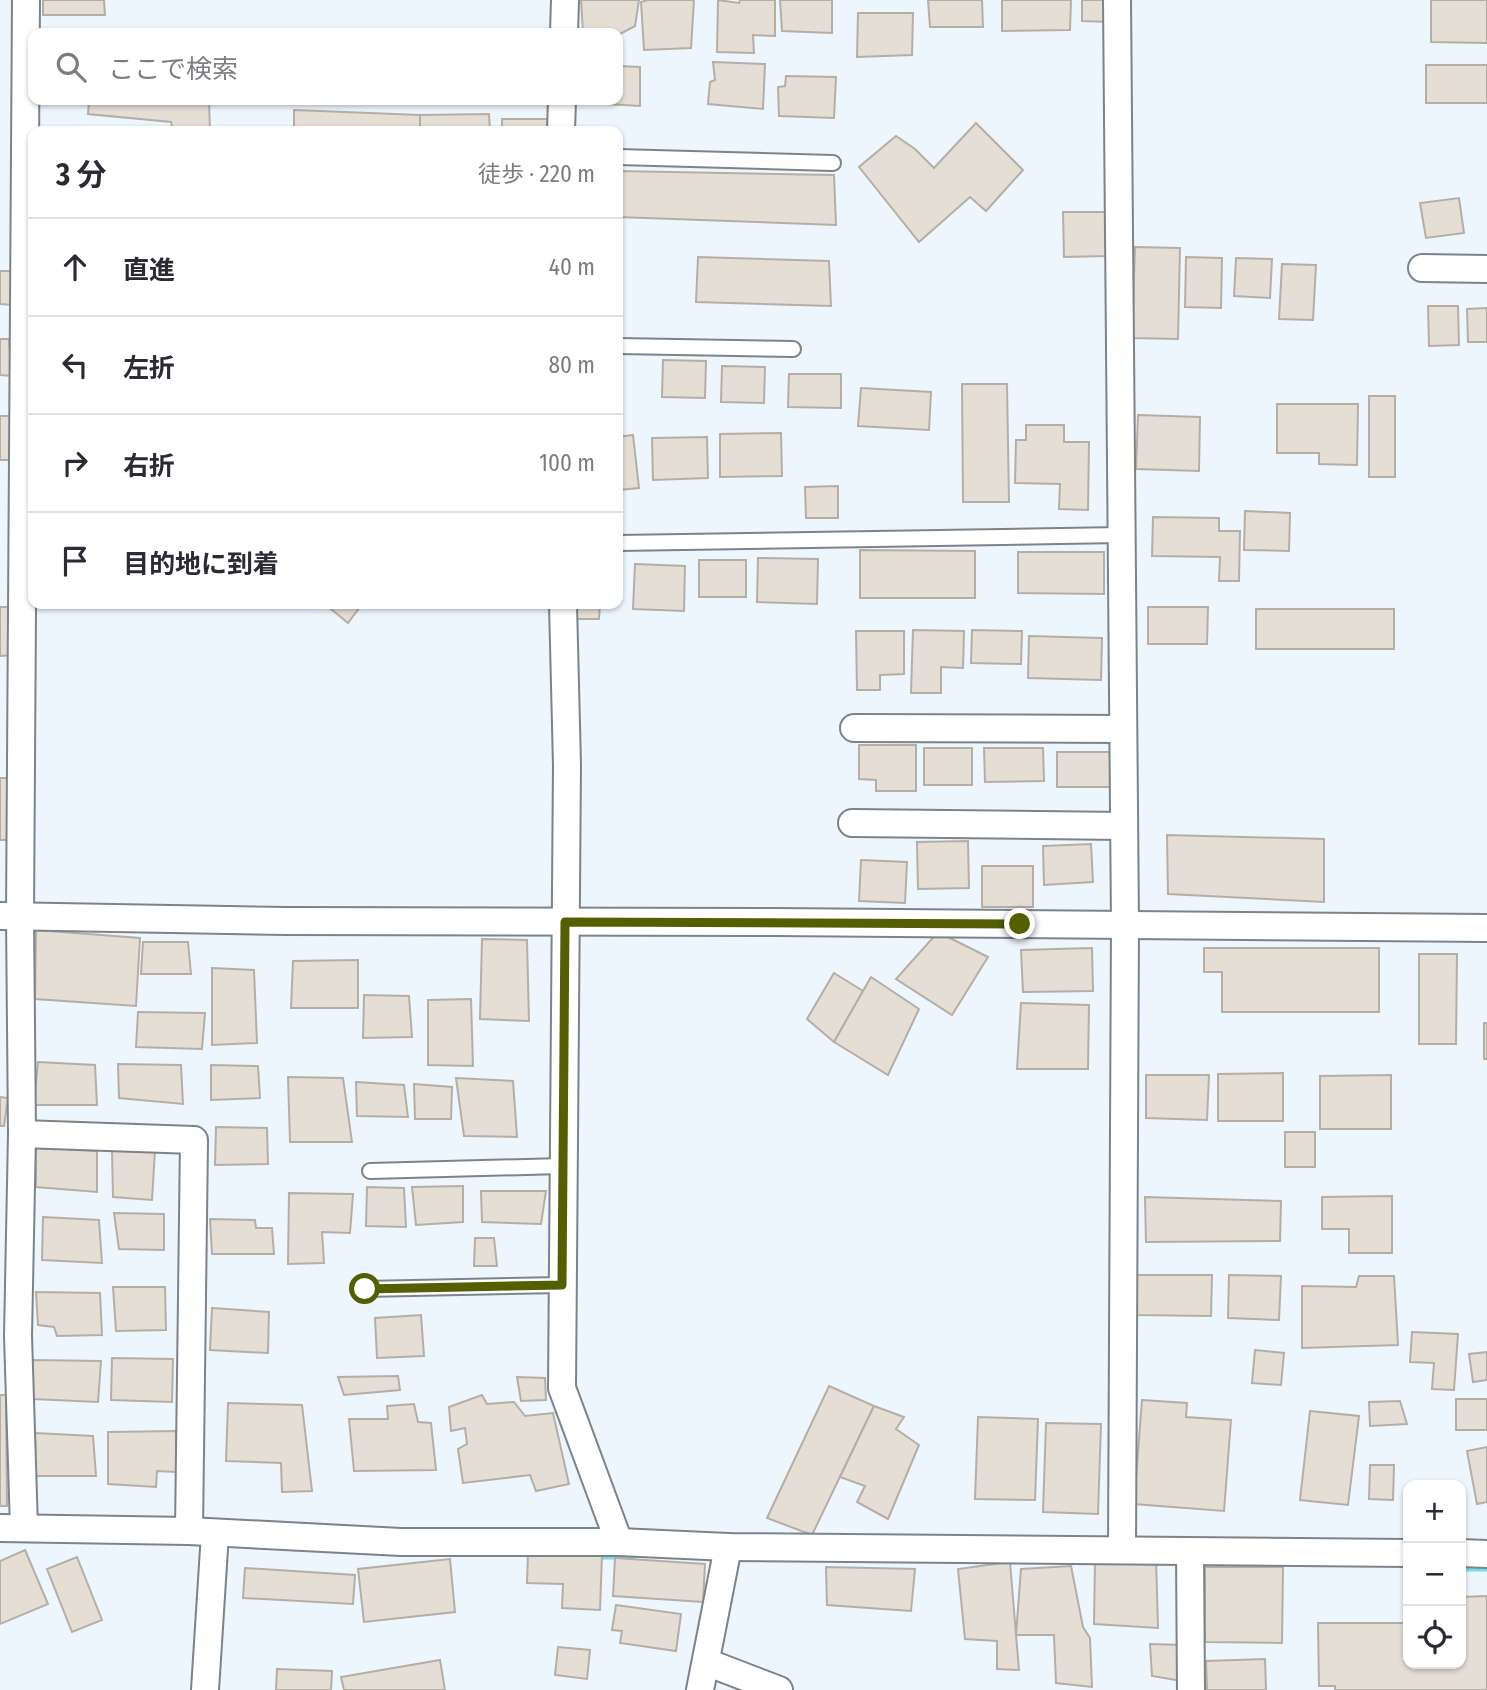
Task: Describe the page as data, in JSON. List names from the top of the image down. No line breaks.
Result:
{"page":{"search":"ここで検索","heading":["3 分","徒歩 · 220 m"],"list":[["直進","40 m"],["左折","80 m"],["右折","100 m"],"目的地に到着"],"map_buttons":["+","−"]}}
